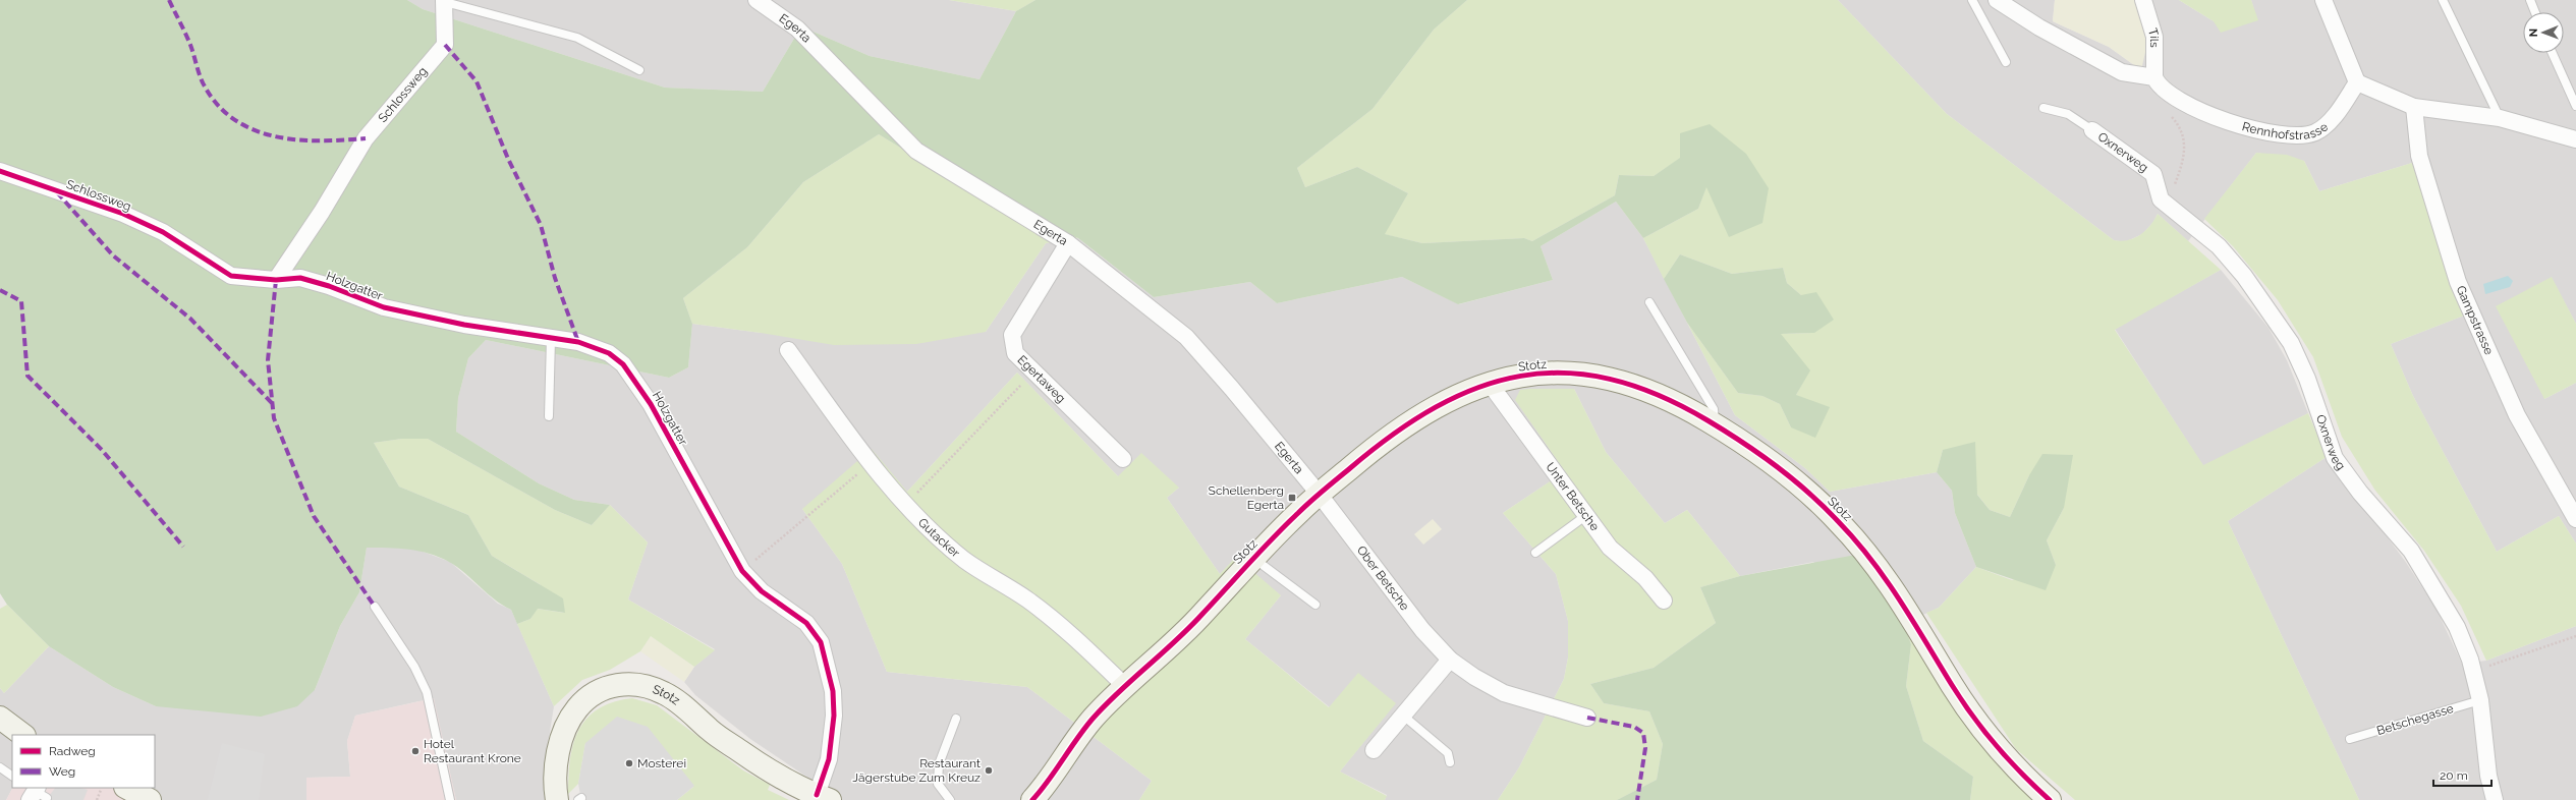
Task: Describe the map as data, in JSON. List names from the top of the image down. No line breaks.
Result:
{"streets":{"street":["Egerta","Tils","Schlossweg","Rennhofstrasse","Oxnerweg","Holzgatter","Gampstrasse","Stotz","Egertaweg","Unter Betsche","Gutacker","Ober Betsche"],"lane":["Betschegasse"]},"crossings":[["Egerta","Stotz"],["Egerta","Egertaweg"],["Egerta","Ober Betsche"],["Tils","Rennhofstrasse"],["Schlossweg","Holzgatter"],["Oxnerweg","Betschegasse"],["Holzgatter","Stotz"],["Stotz","Unter Betsche"],["Stotz","Gutacker"],["Stotz","Ober Betsche"]],"places":{"transit":["Schellenberg Egerta"],"other":["Hotel Restaurant Krone","Mosterei","Restaurant Jägerstube Zum Kreuz"]},"legend":["Radweg","Weg"],"scale_bar":"20 m","north":"left"}
